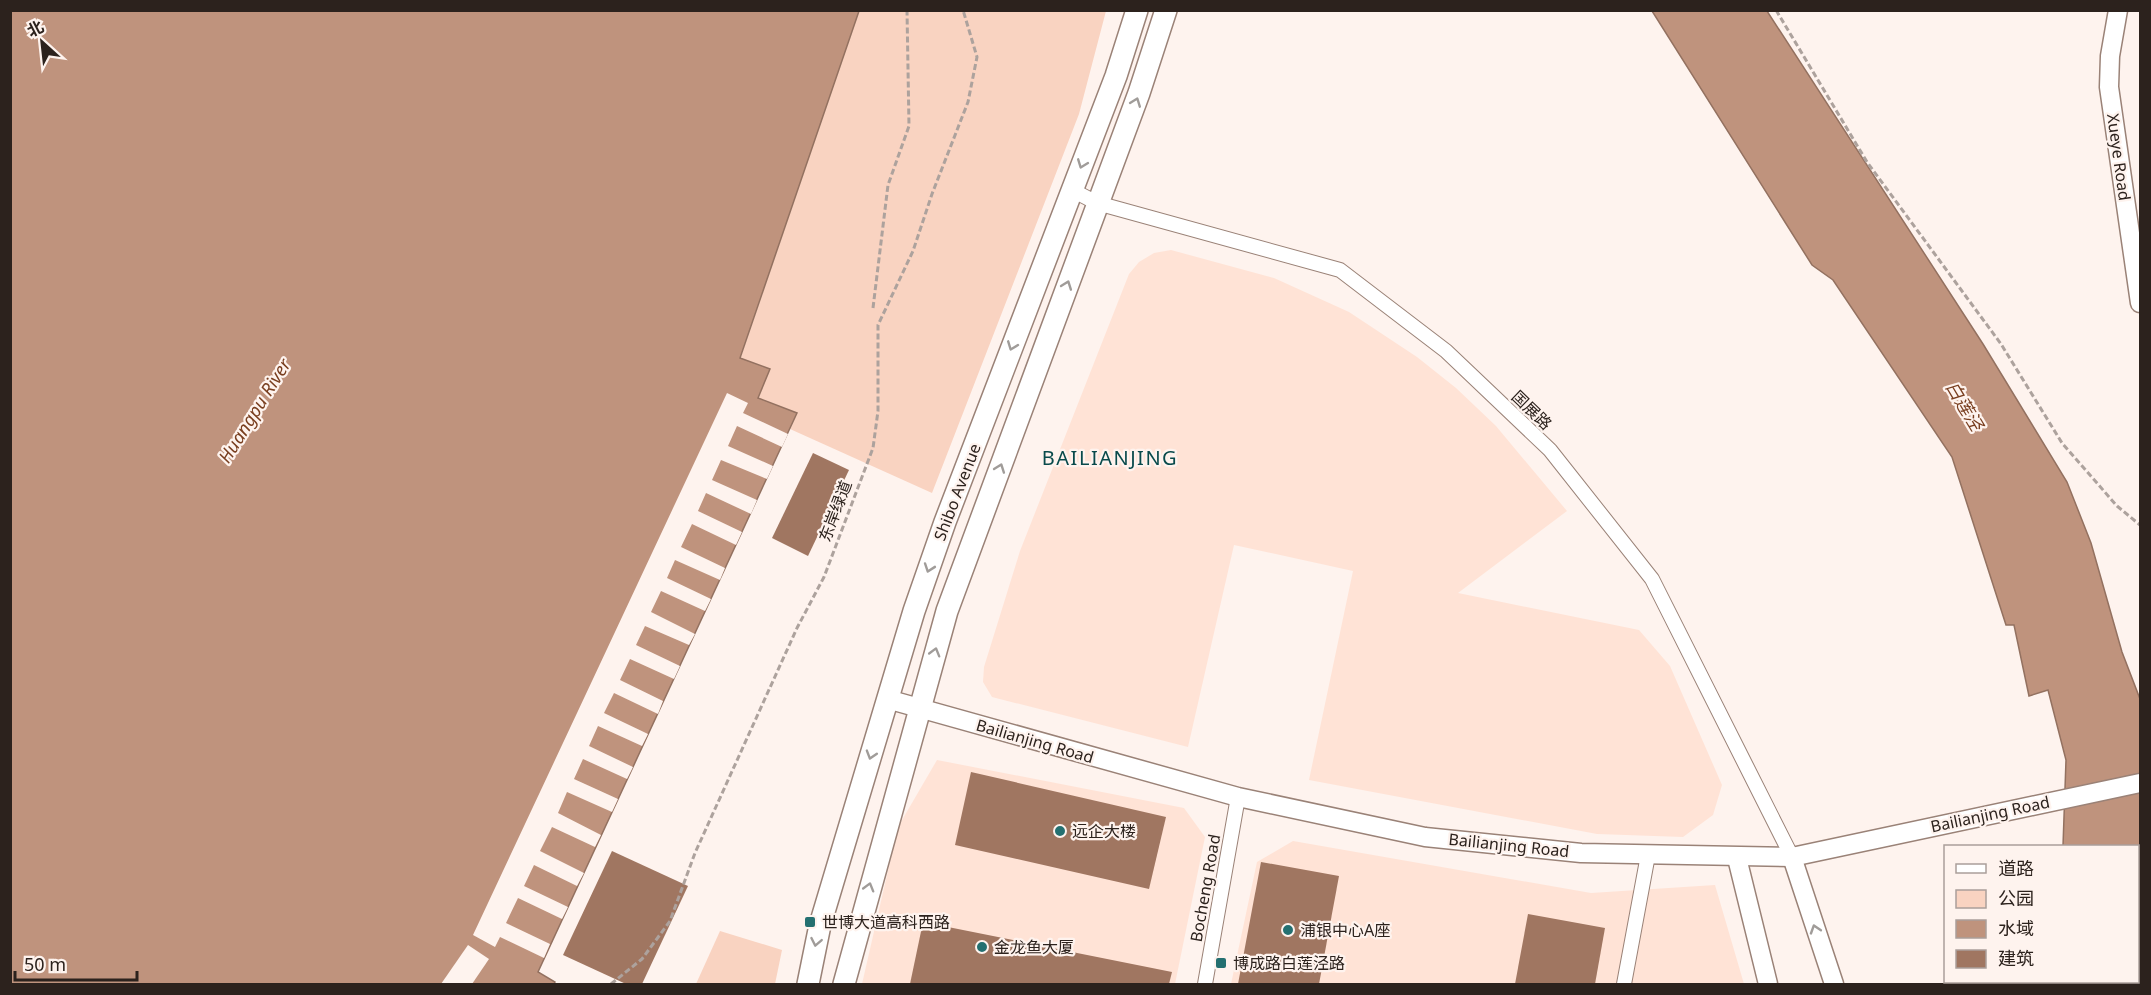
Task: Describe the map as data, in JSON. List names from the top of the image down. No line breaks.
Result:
{"streets":{"main road":["Shibo Avenue"],"street":["Xueye Road","国展路","Bailianjing Road","Bocheng Road"],"path":["东岸绿道"]},"crossings":[["国展路","Shibo Avenue"],["国展路","Bailianjing Road"],["Shibo Avenue","Bailianjing Road"],["Bailianjing Road","Bocheng Road"]],"districts":["BAILIANJING"],"water":["白莲泾","Huangpu River"],"places":{"other":["远企大楼","浦银中心A座","金龙鱼大厦"],"transit":["世博大道高科西路","博成路白莲泾路"]},"legend":["道路","公园","水域","建筑"],"scale_bar":"50 m","north":"top left"}
